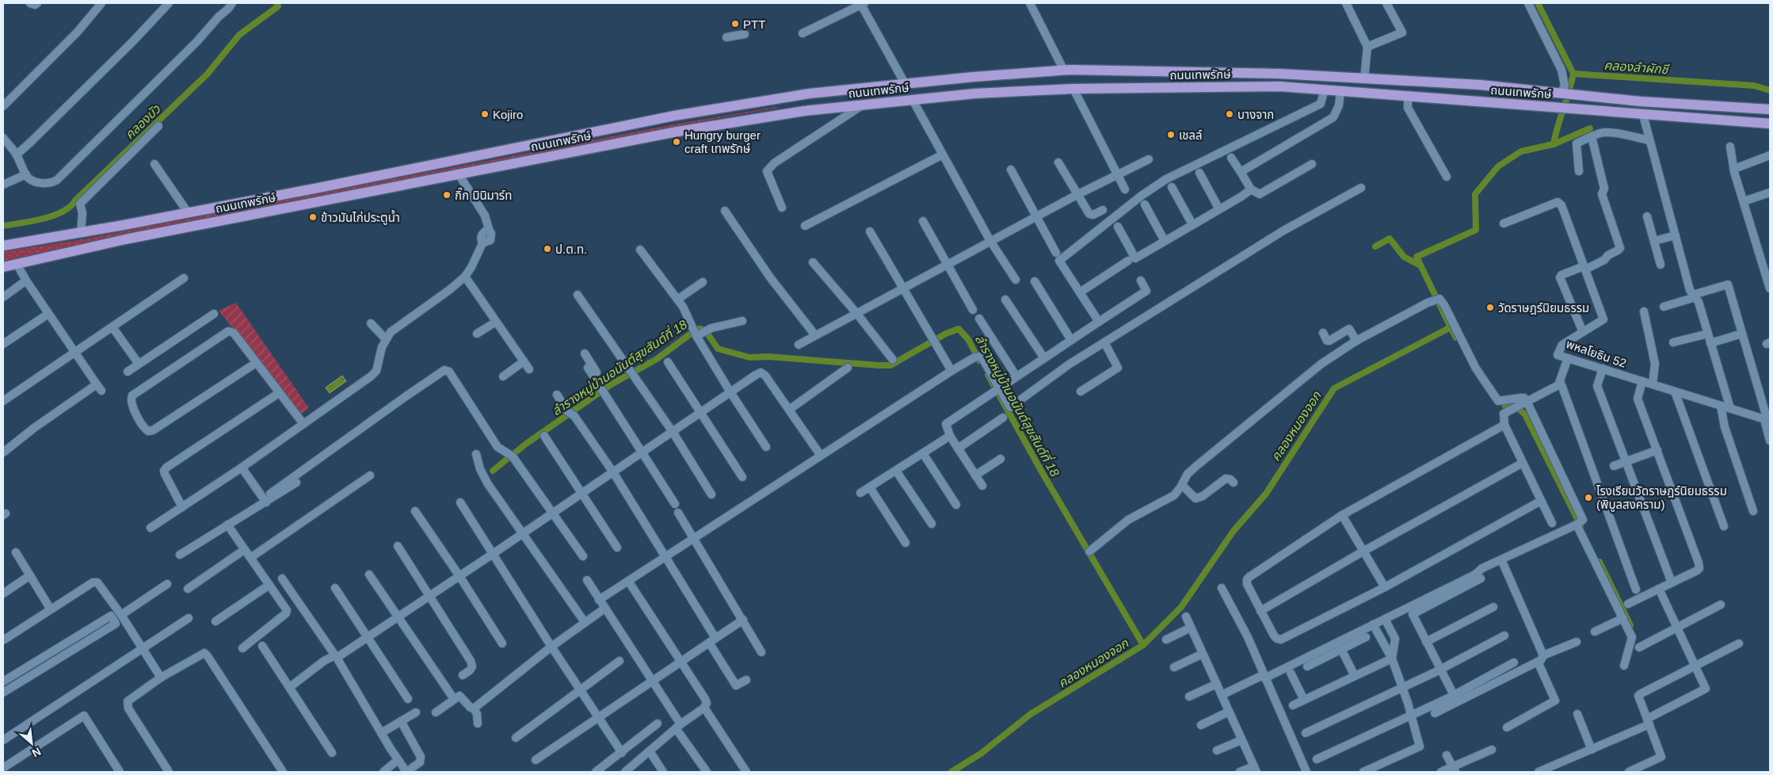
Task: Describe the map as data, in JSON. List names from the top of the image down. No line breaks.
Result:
{"streets":{"main road":["ถนนเทพรักษ์"],"street":["พหลโยธิน 52"]},"water":["คลองลำผักชี","คลองบัว","ลำรางหมู่บ้านอนันต์สุขสันต์ที่ 18","คลองหนองจอก"],"places":["PTT","Kojiro","บางจาก","เชลล์","Hungry burger craft เทพรักษ์","กิ๊ก มินิมาร์ท","ข้าวมันไก่ประตูน้ำ","ป.ต.ท.","วัดราษฎร์นิยมธรรม","โรงเรียนวัดราษฎร์นิยมธรรม (พิบูลสงคราม)"],"north":"bottom right"}
